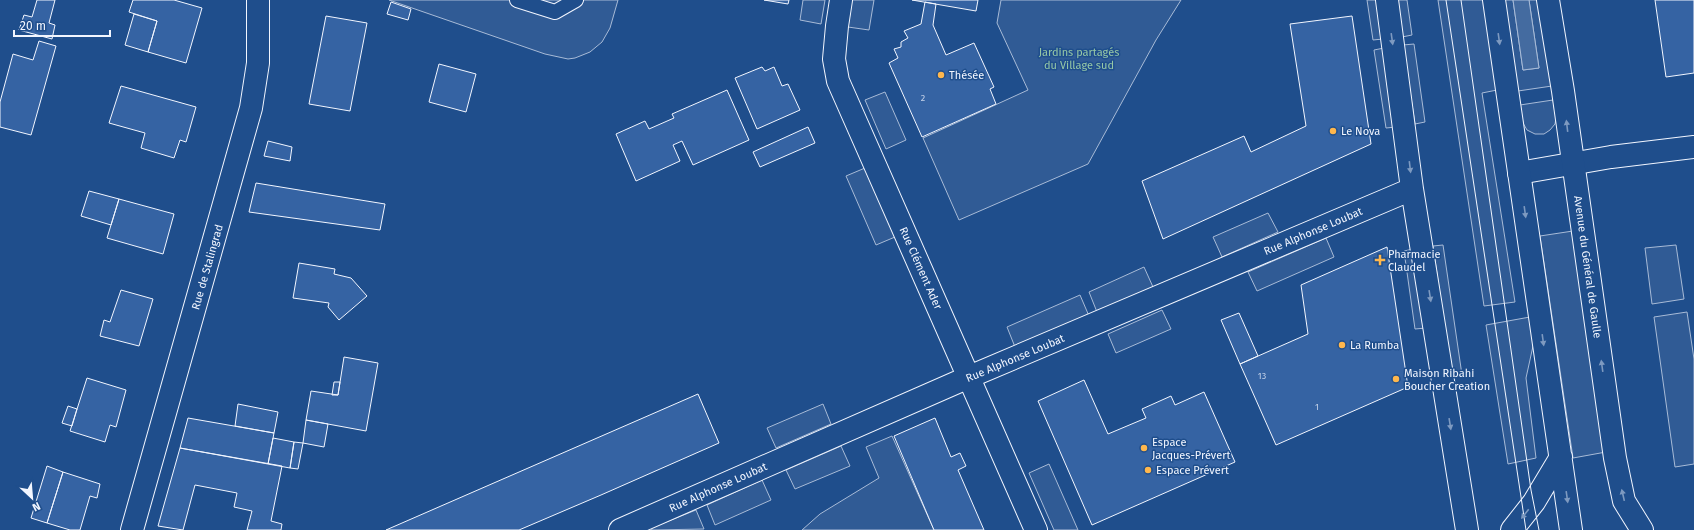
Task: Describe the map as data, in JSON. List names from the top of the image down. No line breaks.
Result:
{"streets":{"street":["Rue Alphonse Loubat","Rue de Stalingrad","Avenue du Général de Gaulle","Rue Clément Ader"]},"crossings":[["Rue Alphonse Loubat","Rue Clément Ader"]],"parks":["Jardins partagés du Village sud"],"places":{"other":["Thésée","Le Nova","La Rumba","Maison Ribahi Boucher Creation","Espace Jacques-Prévert","Espace Prévert"],"health":["Pharmacie Claudel"]},"house_numbers":["2","13","1"],"scale_bar":"20 m","north":"bottom right"}
